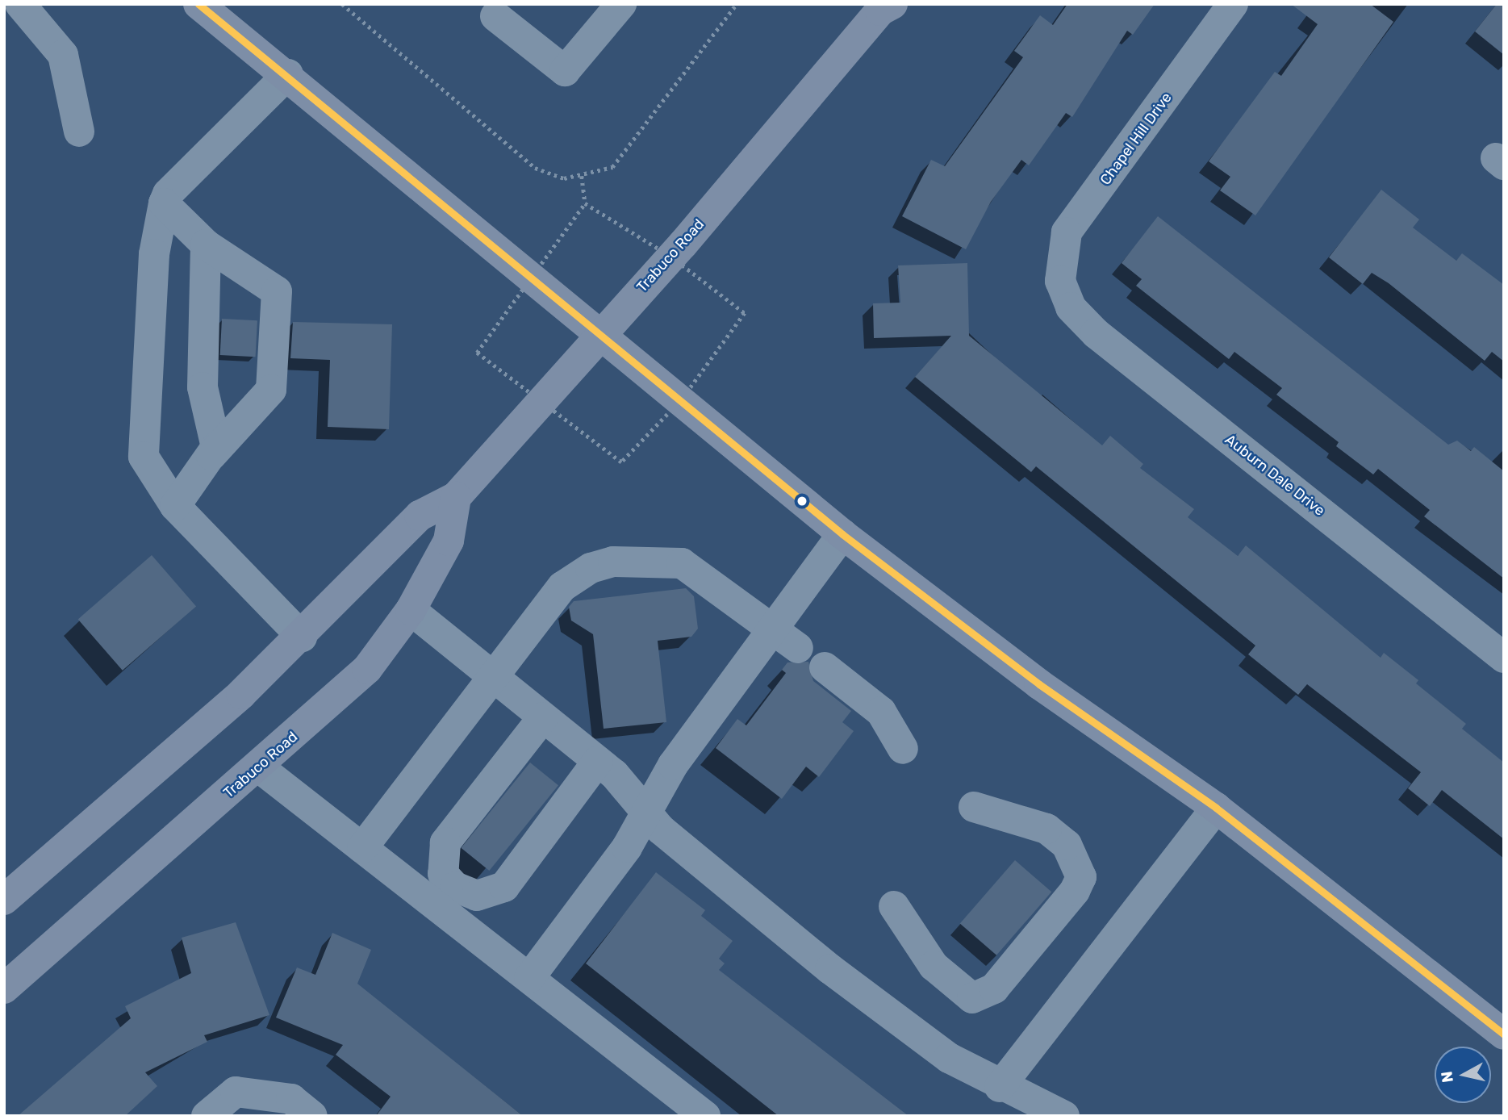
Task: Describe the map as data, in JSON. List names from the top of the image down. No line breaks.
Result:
{"streets":{"main road":["Trabuco Road"],"street":["Chapel Hill Drive","Auburn Dale Drive"]},"crossings":[["Chapel Hill Drive","Auburn Dale Drive"]],"north":"left"}
